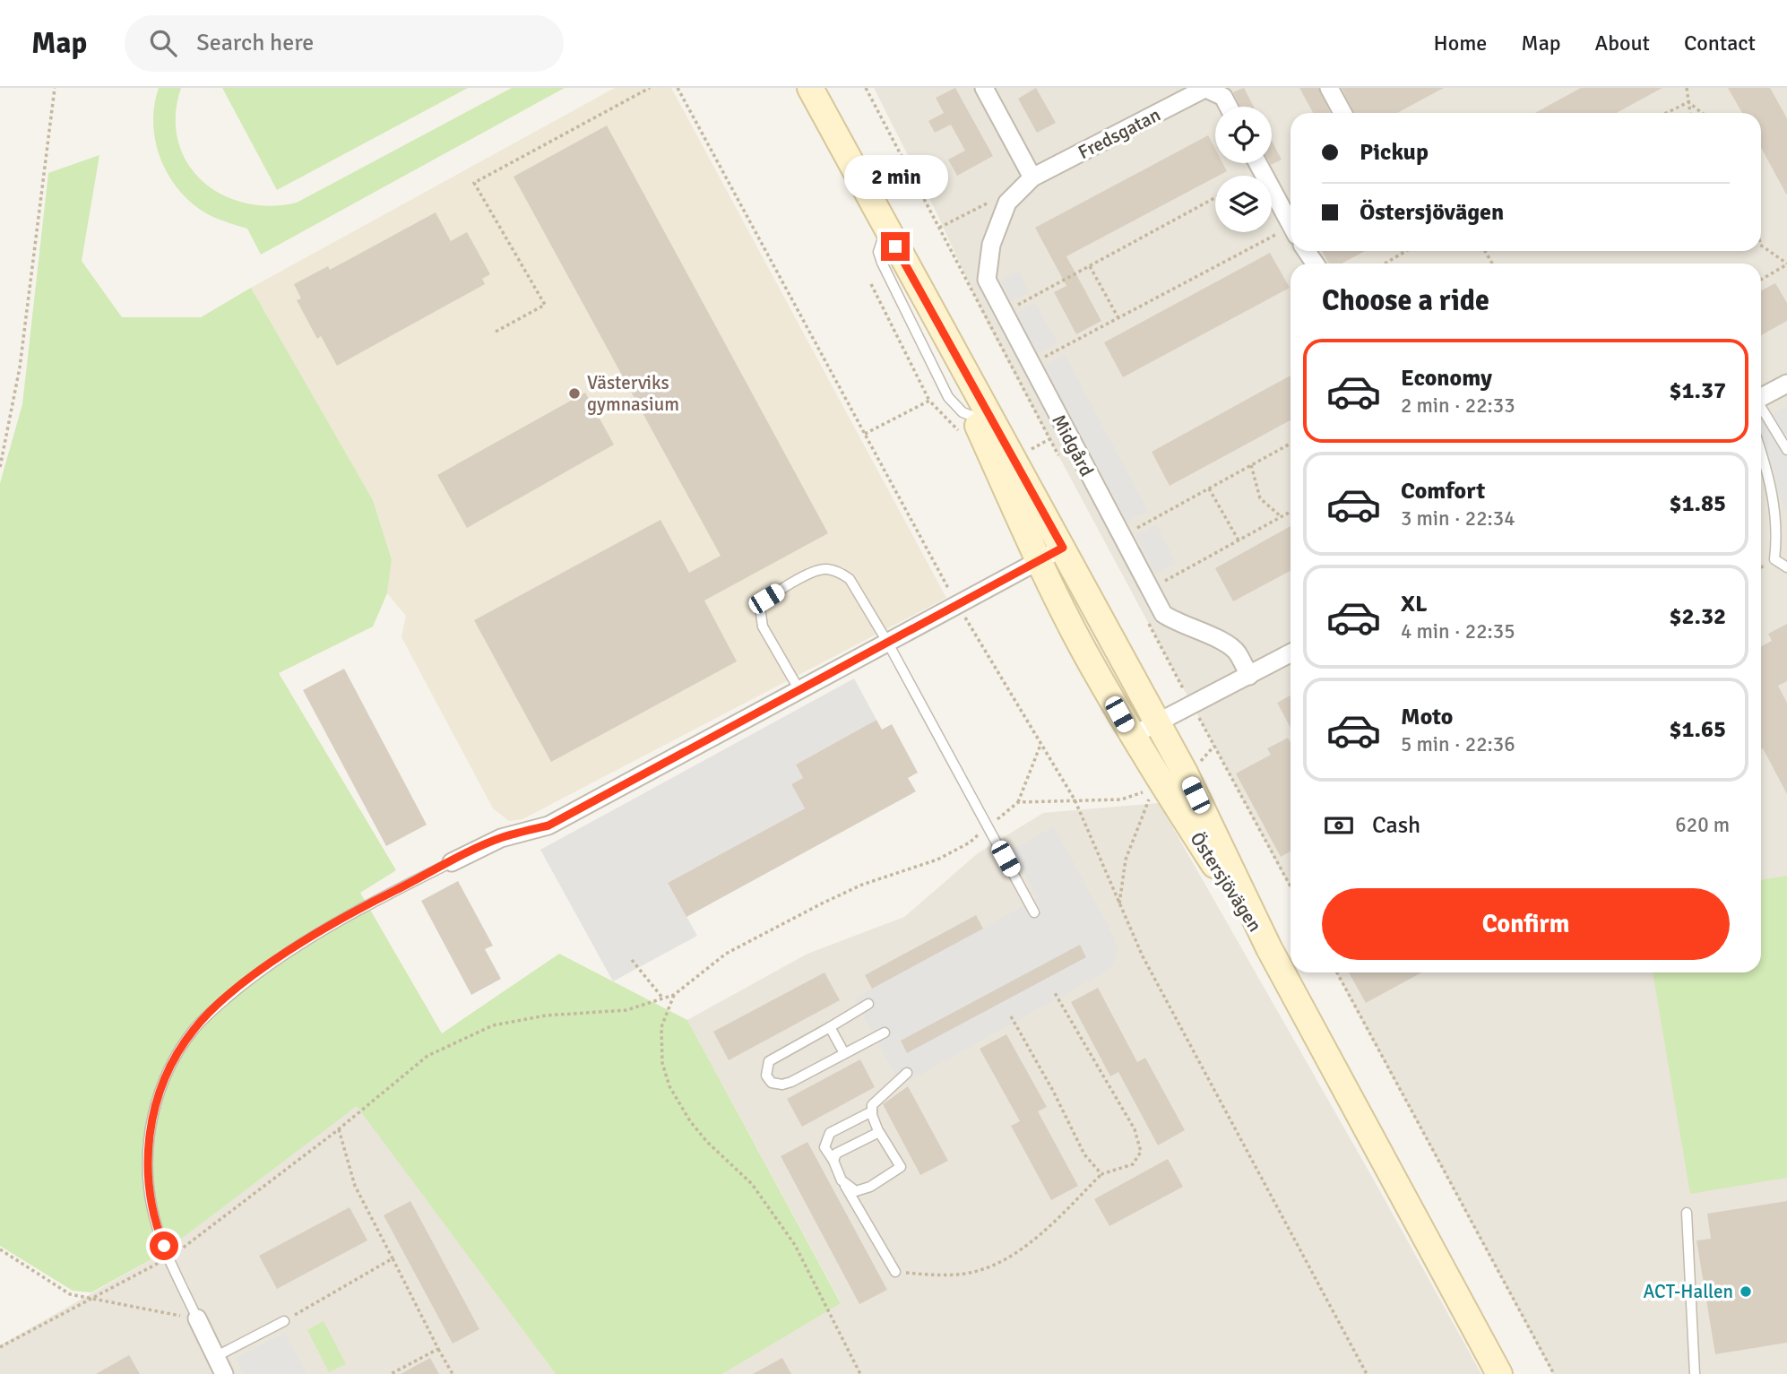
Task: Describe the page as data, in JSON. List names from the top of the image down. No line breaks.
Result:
{"streets":{"main road":["Östersjövägen"],"street":["Fredsgatan","Midgård"]},"crossings":[["Fredsgatan","Midgård"]],"places":["Västerviks gymnasium","ACT-Hallen"],"page":{"header":"Map","search":"Search here","nav":["Home","Map","About","Contact"],"banner":["Pickup","Östersjövägen"],"bubble":"2 min","heading":"Choose a ride","list":[{"name":"Economy","note":"2 min · 22:33","value":"$1.37"},{"name":"Comfort","note":"3 min · 22:34","value":"$1.85"},{"name":"XL","note":"4 min · 22:35","value":"$2.32"},{"name":"Moto","note":"5 min · 22:36","value":"$1.65"}],"pay":["Cash","620 m"],"buttons":"Confirm"}}
